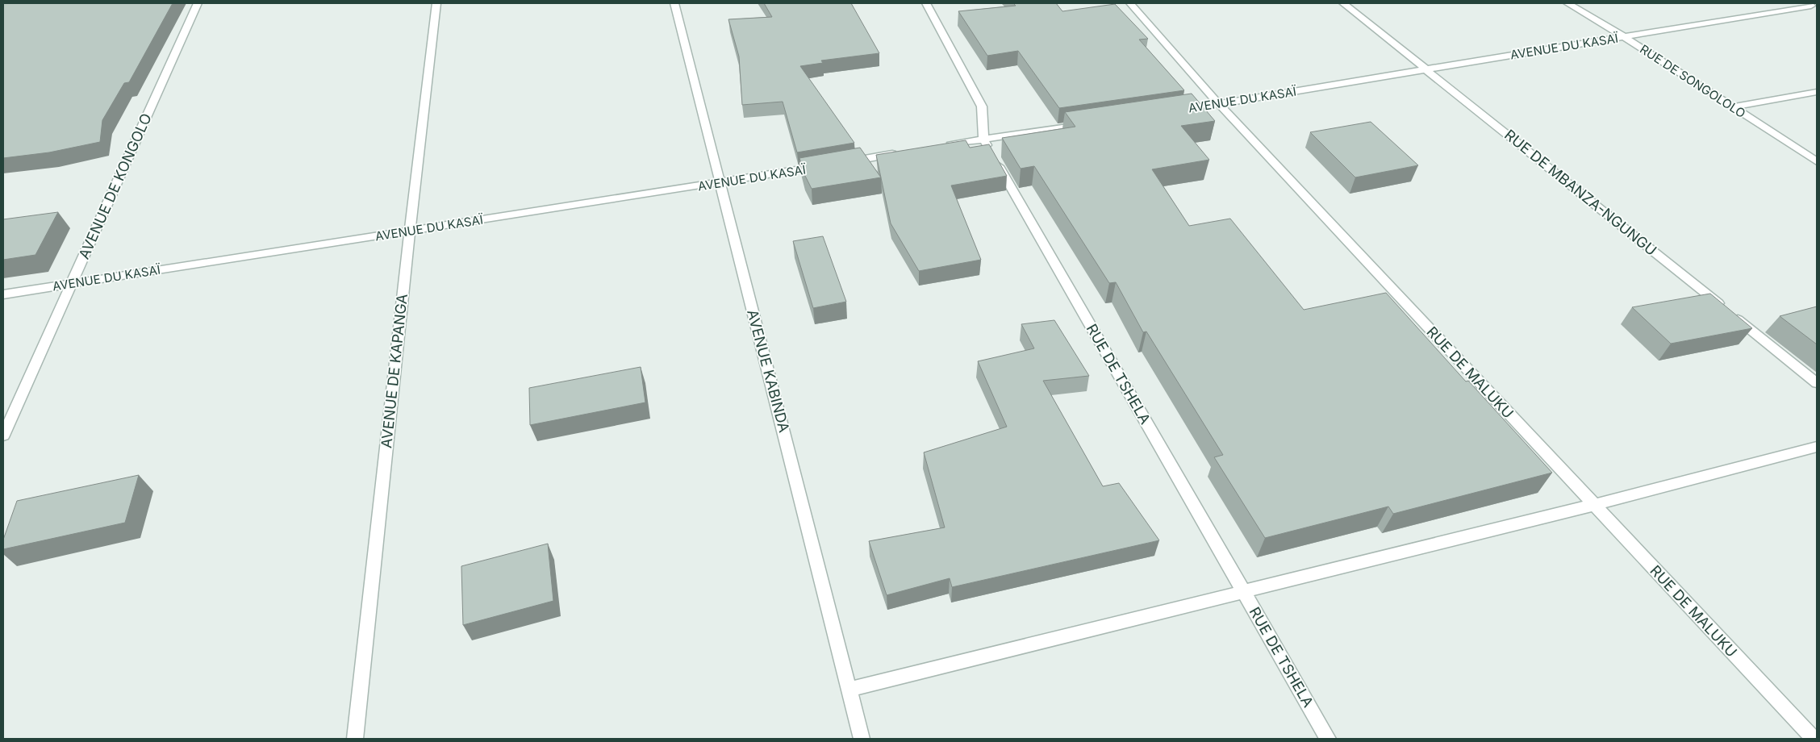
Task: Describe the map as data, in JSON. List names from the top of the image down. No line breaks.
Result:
{"streets":{"street":["AVENUE DU KASAÏ","RUE DE SONGOLOLO","AVENUE DE KONGOLO","RUE DE MBANZA-NGUNGU","AVENUE DE KAPANGA","AVENUE KABINDA","RUE DE MALUKU","RUE DE TSHELA"]},"crossings":[["AVENUE DU KASAÏ","RUE DE SONGOLOLO"],["AVENUE DU KASAÏ","AVENUE DE KONGOLO"],["AVENUE DU KASAÏ","RUE DE MBANZA-NGUNGU"],["AVENUE DU KASAÏ","AVENUE DE KAPANGA"],["AVENUE DU KASAÏ","AVENUE KABINDA"],["AVENUE DU KASAÏ","RUE DE MALUKU"]]}
